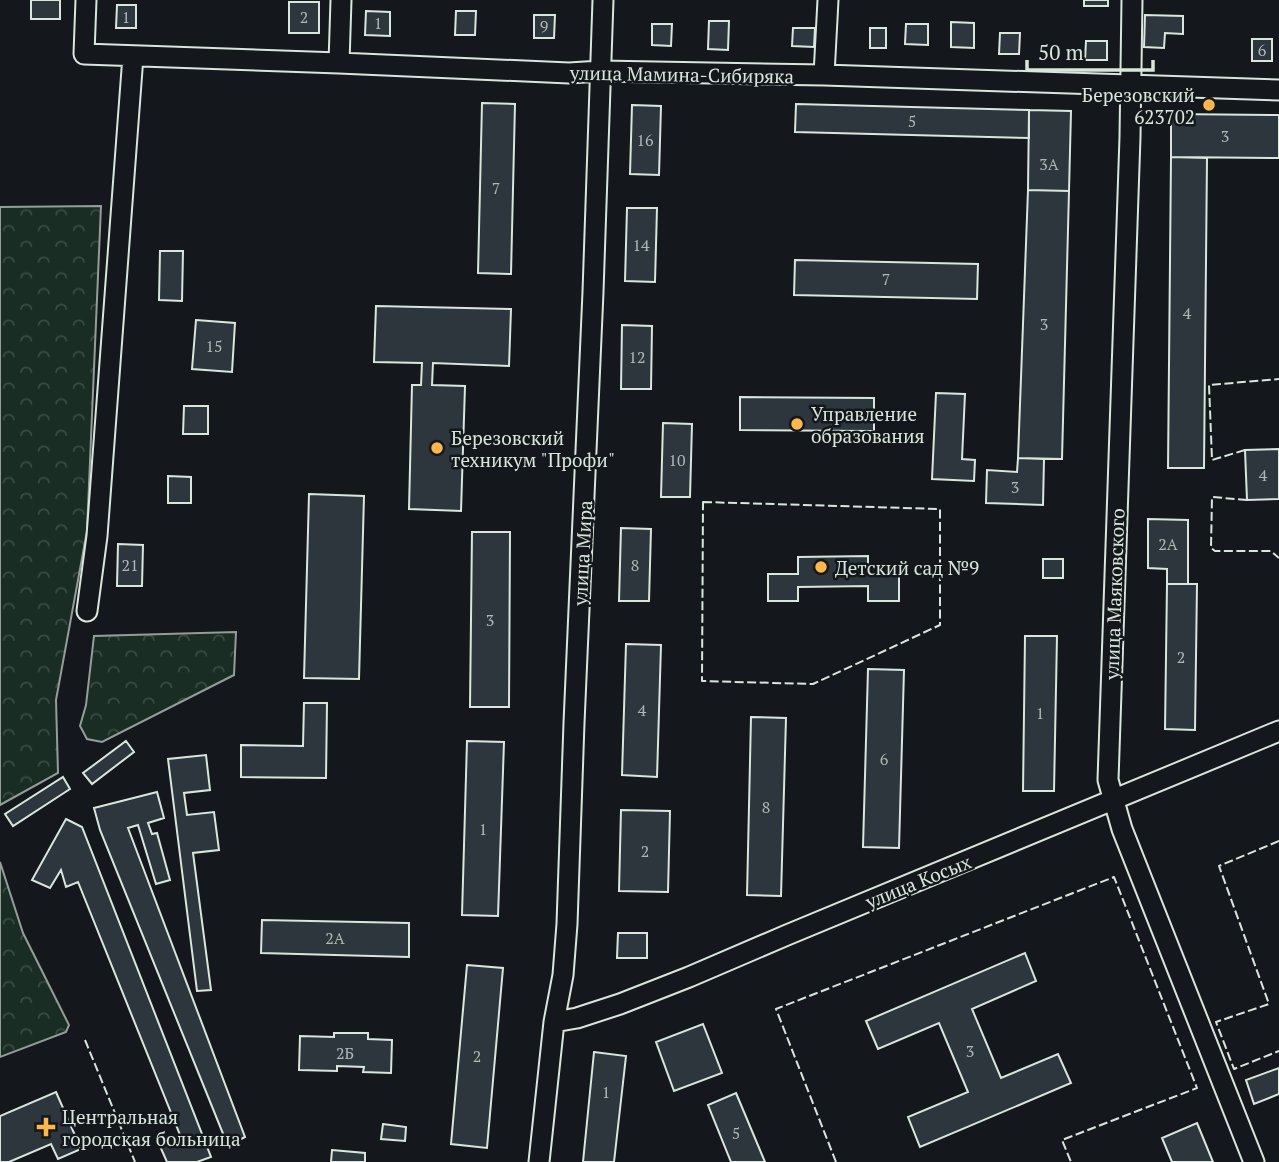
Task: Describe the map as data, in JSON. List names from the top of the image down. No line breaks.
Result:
{"streets":{"street":["улица Мамина-Сибиряка","улица Мира","улица Маяковского","улица Косых"]},"crossings":[["улица Мамина-Сибиряка","улица Мира"],["улица Мамина-Сибиряка","улица Маяковского"],["улица Мира","улица Косых"],["улица Маяковского","улица Косых"]],"places":{"other":["Березовский 623702","Управление образования","Березовский техникум \"Профи\"","Детский сад №9"],"health":["Центральная городская больница"]},"house_numbers":["1","2","1","9","6","5","3","16","3А","7","14","7","4","3","15","12","10","4","3","2А","21","8","3","2","4","1","6","8","1","2","2А","3","2Б","2","1","5"],"scale_bar":"50 m"}
